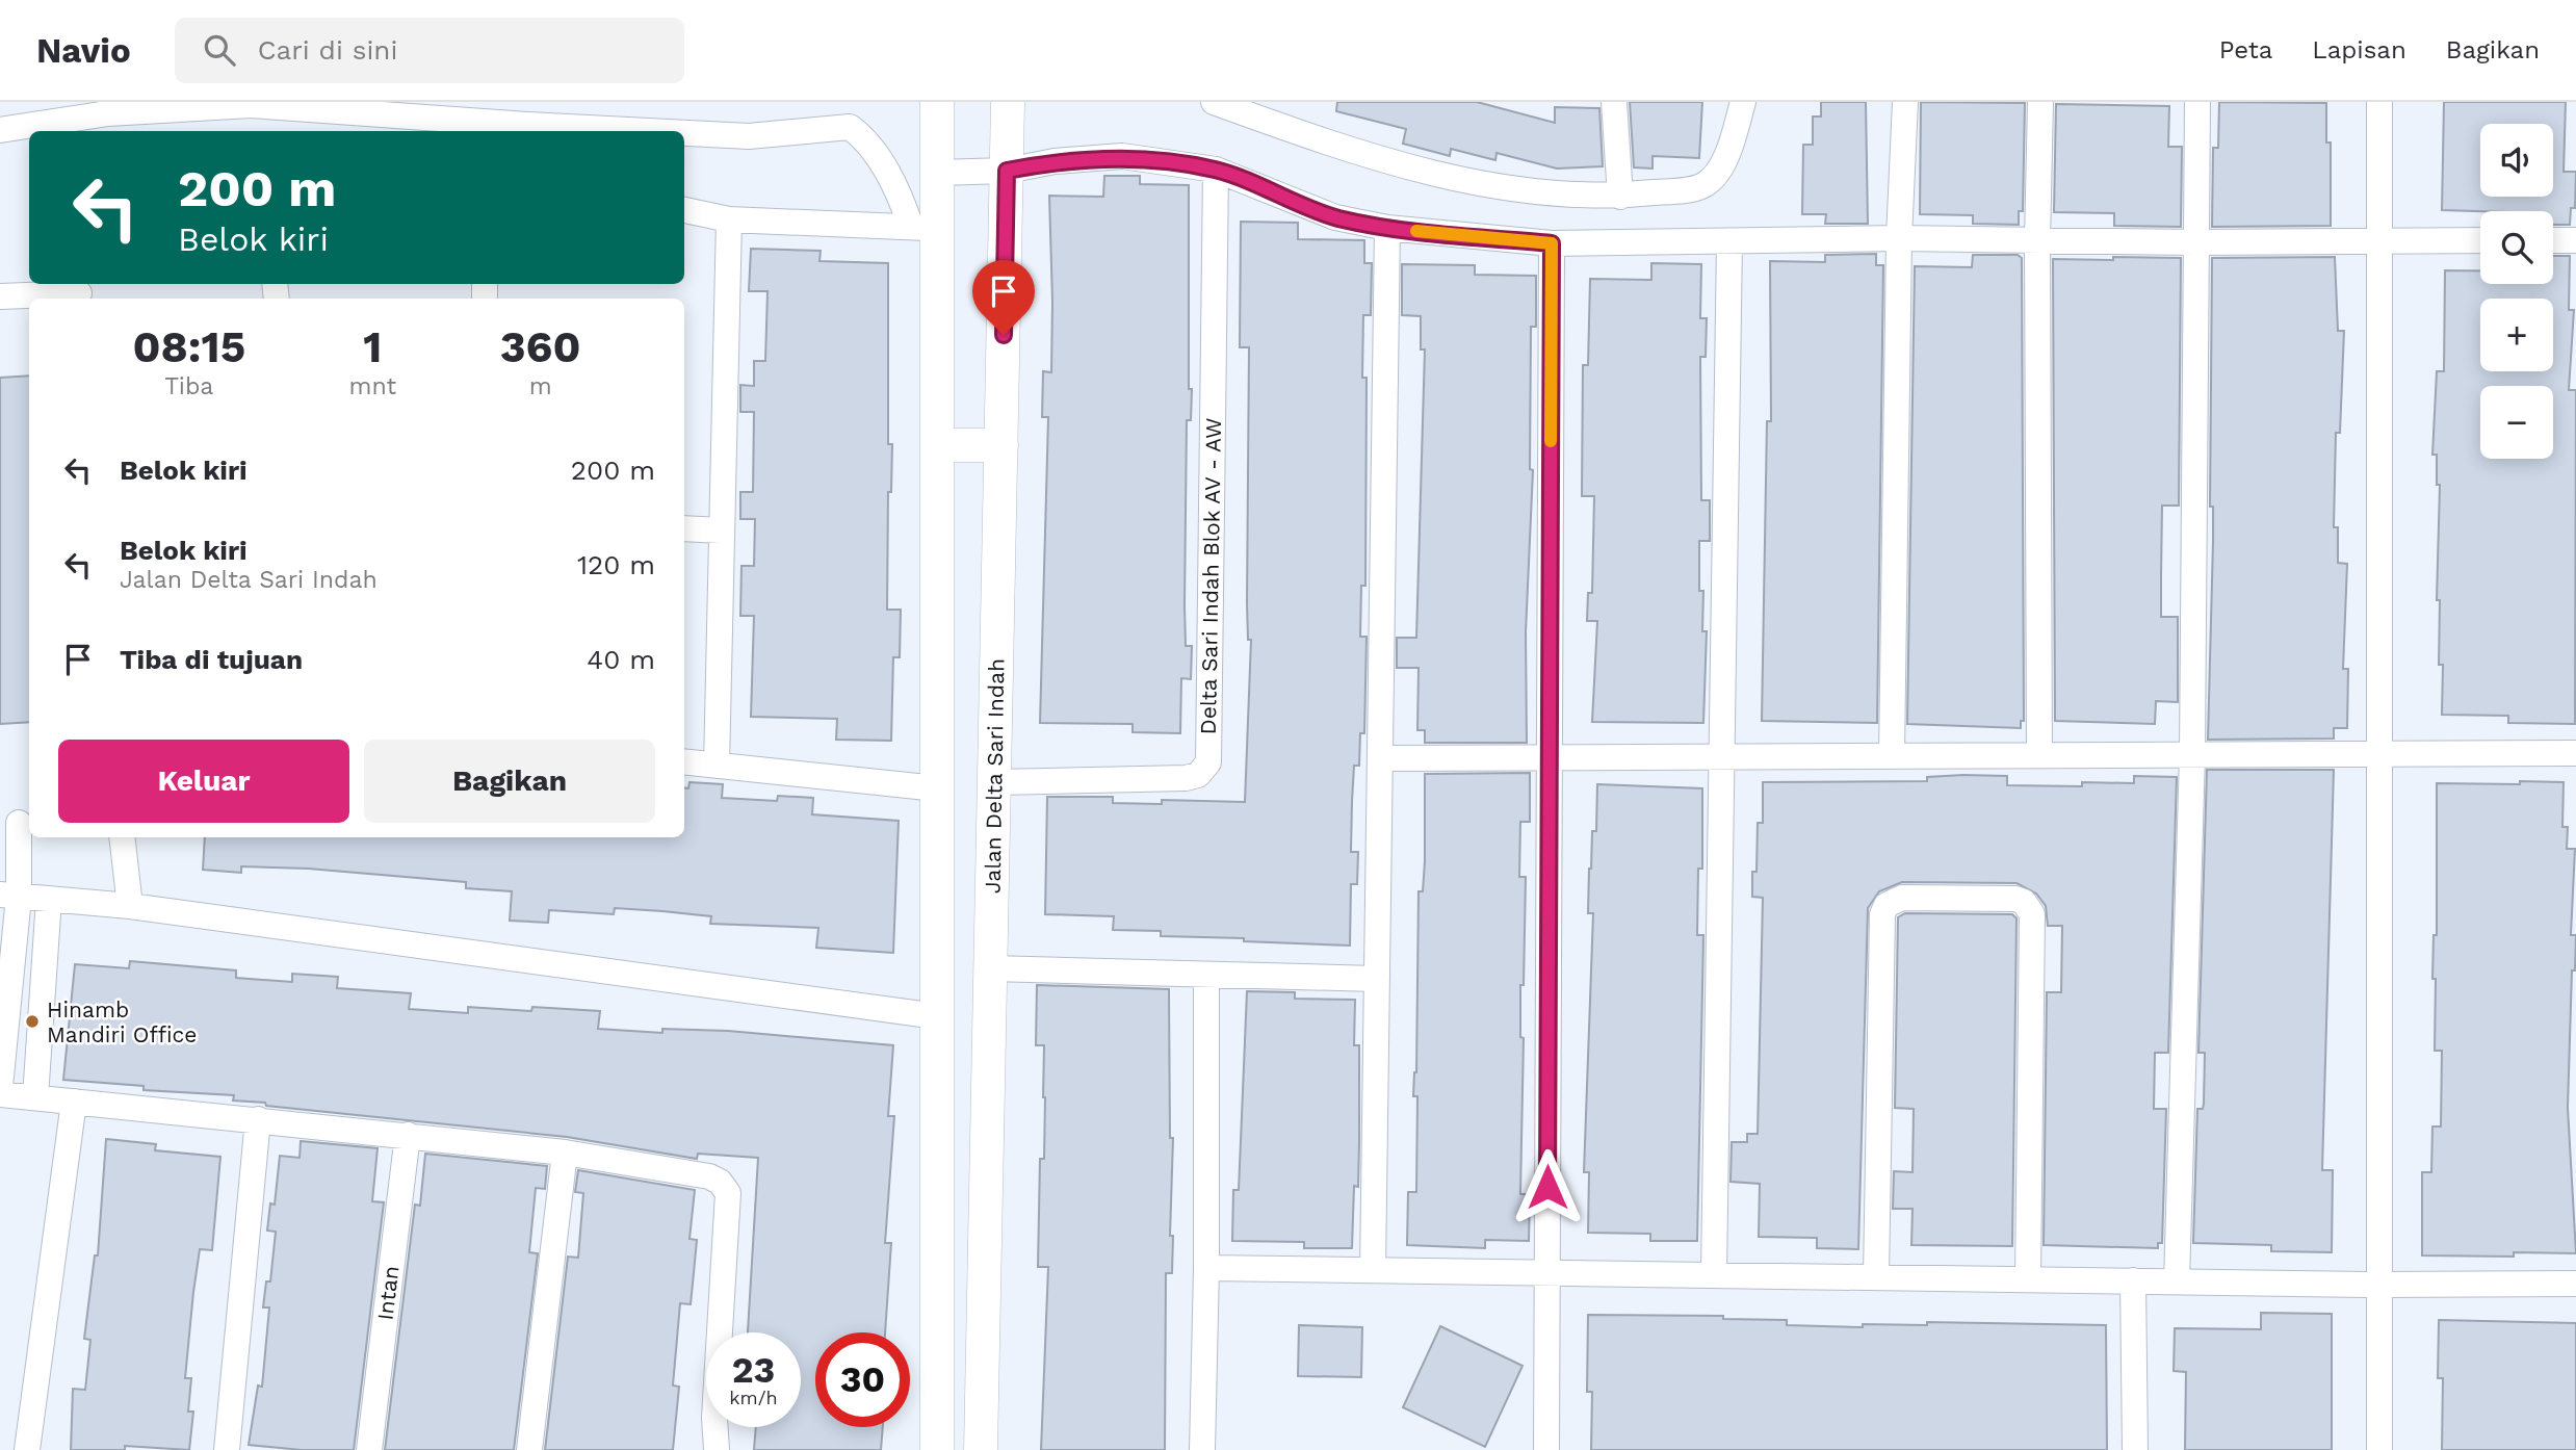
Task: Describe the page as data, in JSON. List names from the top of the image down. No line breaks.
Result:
{"streets":{"street":["Delta Sari Indah Blok AV - AW","Jalan Delta Sari Indah","Intan"]},"crossings":[["Delta Sari Indah Blok AV - AW","Jalan Delta Sari Indah"]],"places":["Hinamb Mandiri Office"],"page":{"header":"Navio","search":"Cari di sini","nav":["Peta","Lapisan","Bagikan"],"map_buttons":["+","−"],"turn":["200 m","Belok kiri"],"eta":["08:15","Tiba","1","mnt","360","m"],"list":[{"name":"Belok kiri","value":"200 m"},{"name":"Belok kiri","note":"Jalan Delta Sari Indah","value":"120 m"},{"name":"Tiba di tujuan","value":"40 m"}],"buttons":["Keluar","Bagikan"],"speed":"23 km/h","limit":"30"}}
